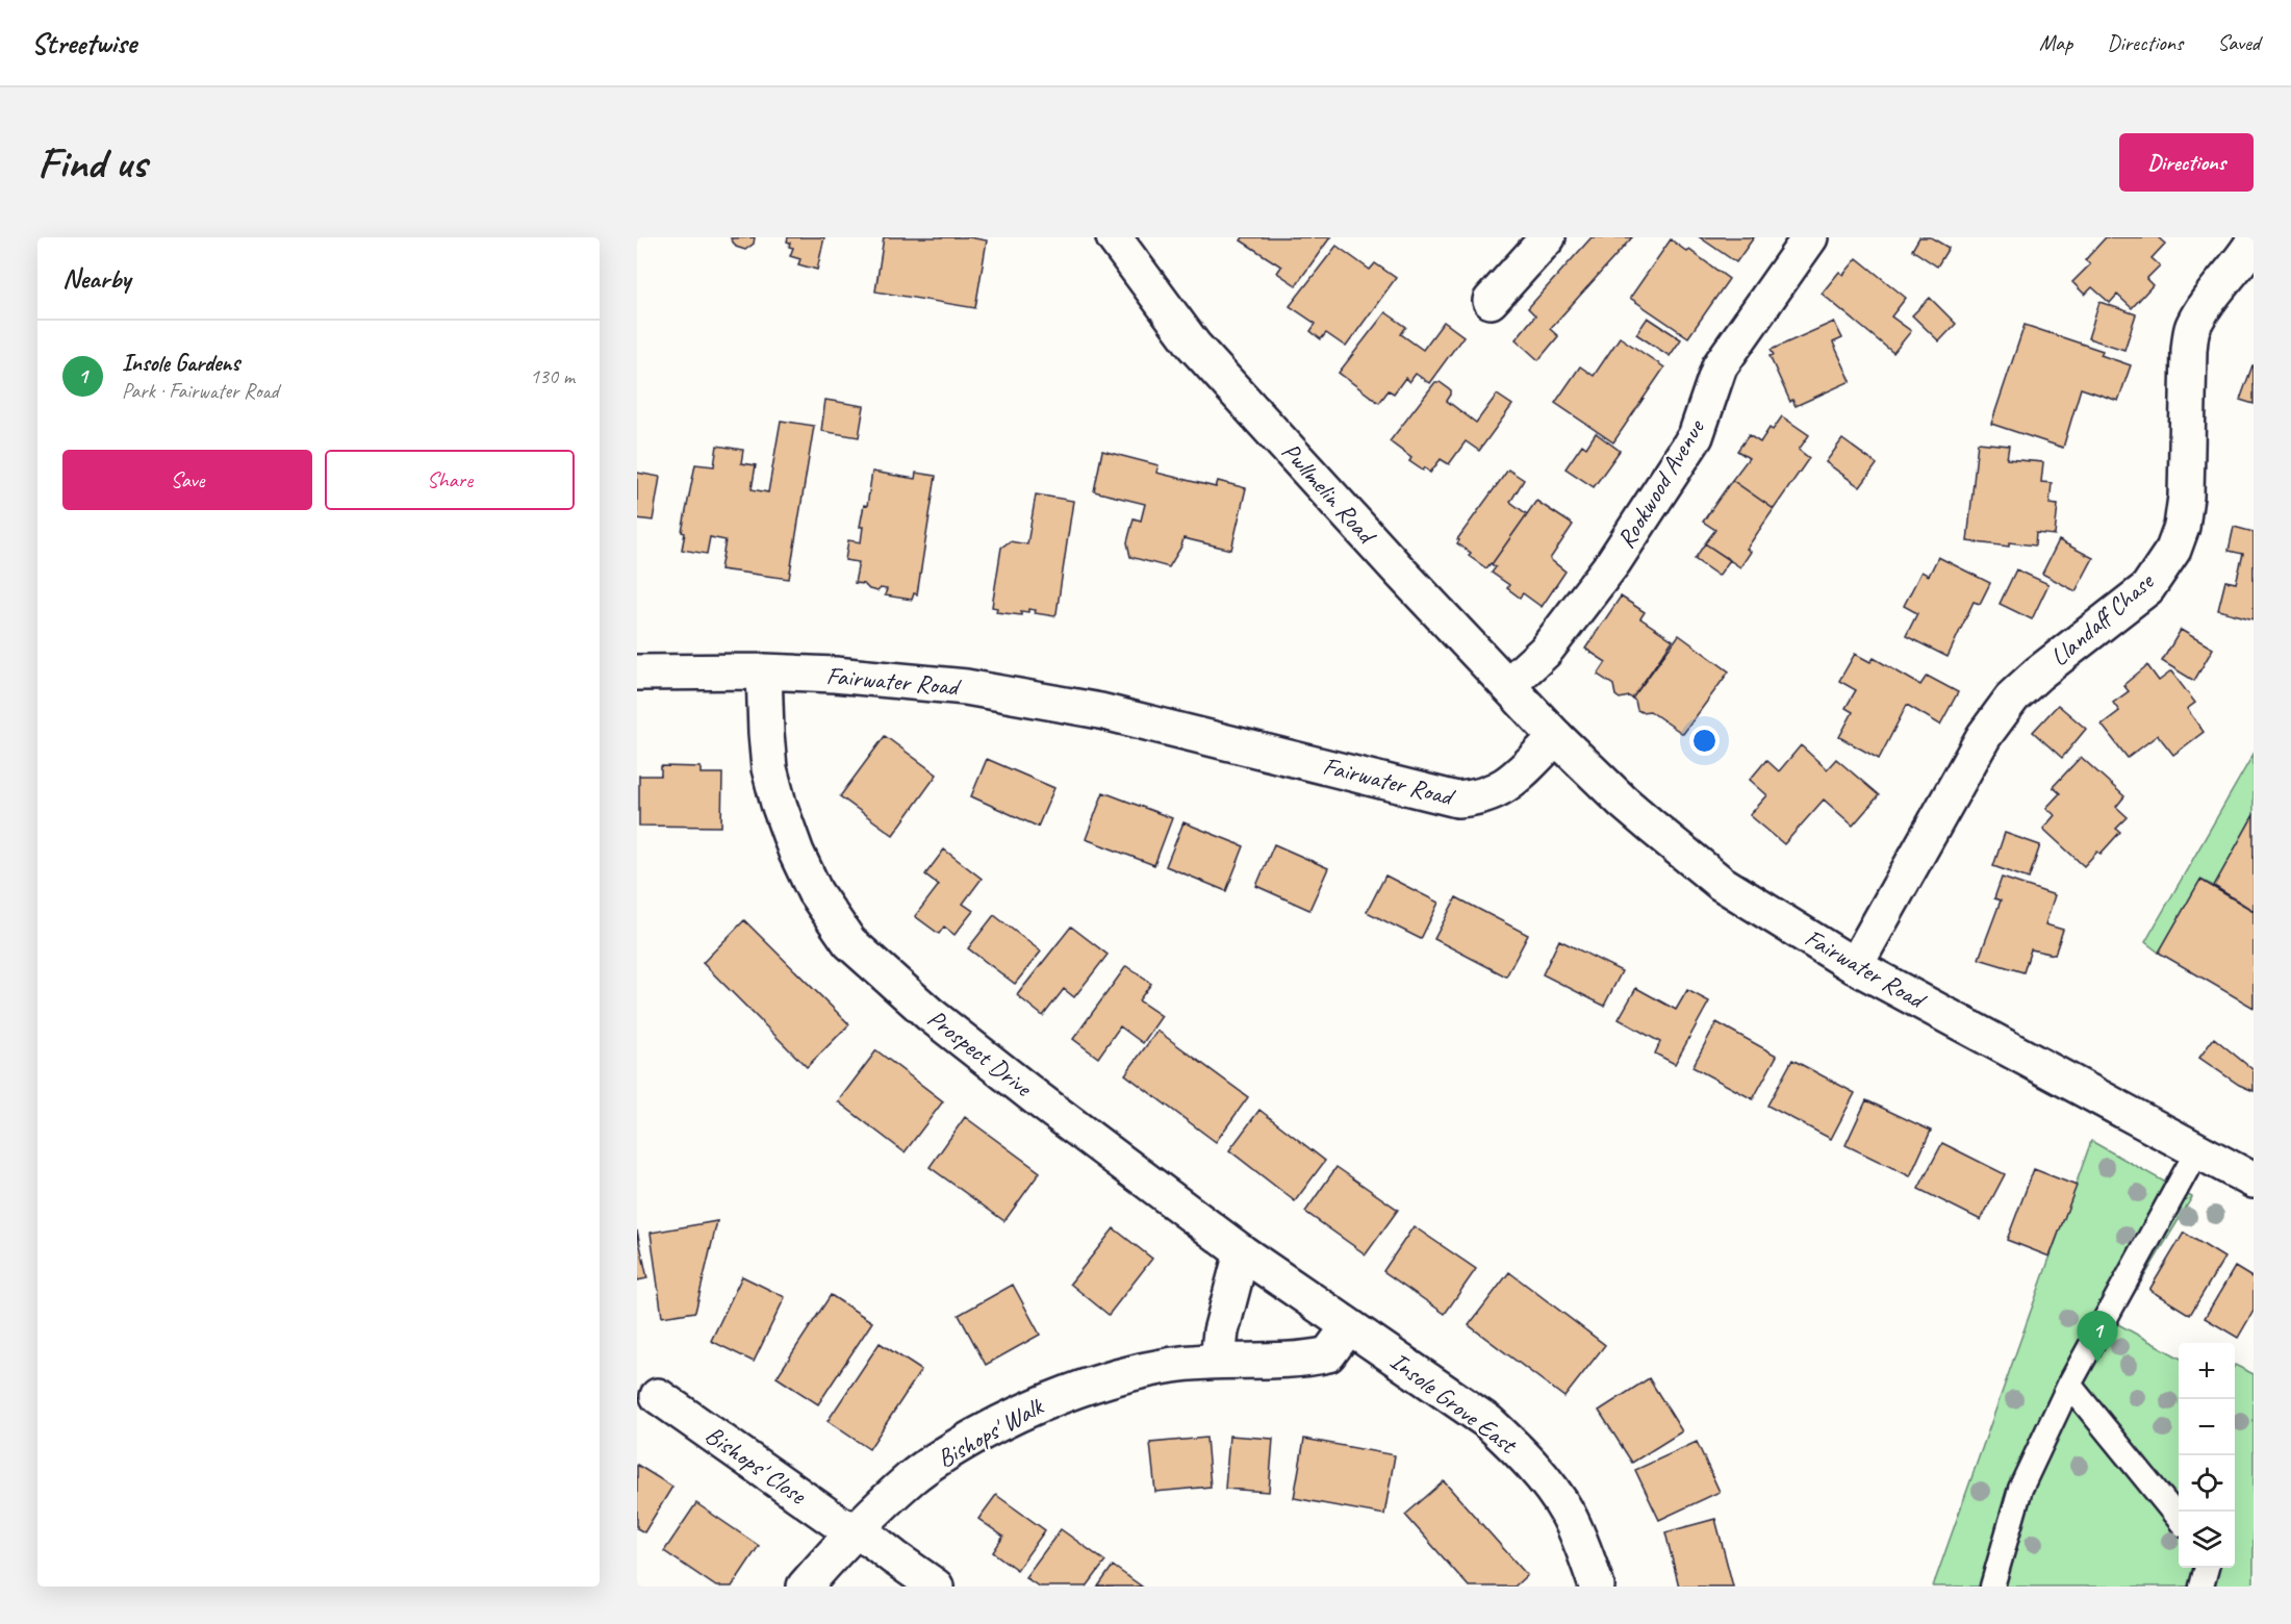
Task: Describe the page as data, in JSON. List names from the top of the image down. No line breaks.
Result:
{"streets":{"street":["Rookwood Avenue","Pwllmelin Road","Llandaff Chase","Fairwater Road","Prospect Drive","Insole Grove East","Bishops' Walk","Bishops' Close"]},"crossings":[["Rookwood Avenue","Pwllmelin Road"],["Pwllmelin Road","Fairwater Road"],["Llandaff Chase","Fairwater Road"],["Fairwater Road","Prospect Drive"],["Prospect Drive","Insole Grove East"],["Prospect Drive","Bishops' Walk"],["Insole Grove East","Bishops' Walk"],["Bishops' Walk","Bishops' Close"]],"page":{"header":"Streetwise","nav":["Map","Directions","Saved"],"buttons":["Directions",["Save","Share"]],"title":"Find us","heading":"Nearby","list":[{"mark":"1","name":"Insole Gardens","note":"Park · Fairwater Road","value":"130 m"}],"pins":"1","map_buttons":["+","−"]}}
